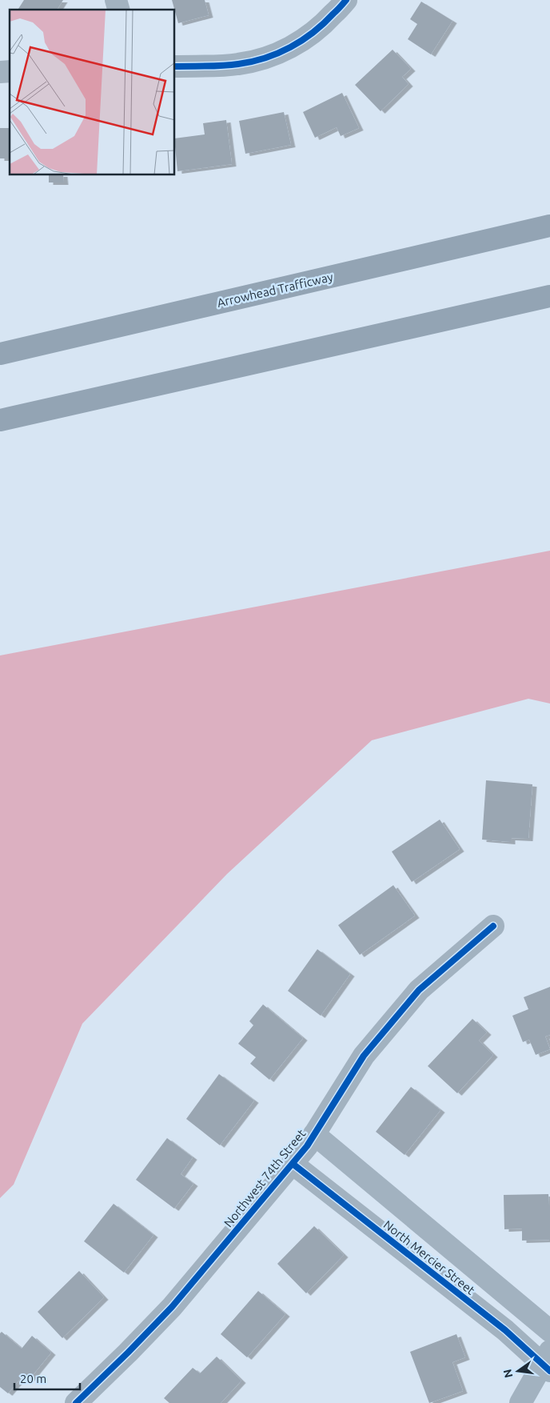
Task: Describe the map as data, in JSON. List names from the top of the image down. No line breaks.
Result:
{"streets":{"highway":["Arrowhead Trafficway"],"street":["Northwest 74th Street","North Mercier Street"]},"crossings":[["Northwest 74th Street","North Mercier Street"]],"scale_bar":"20 m","north":"left"}
